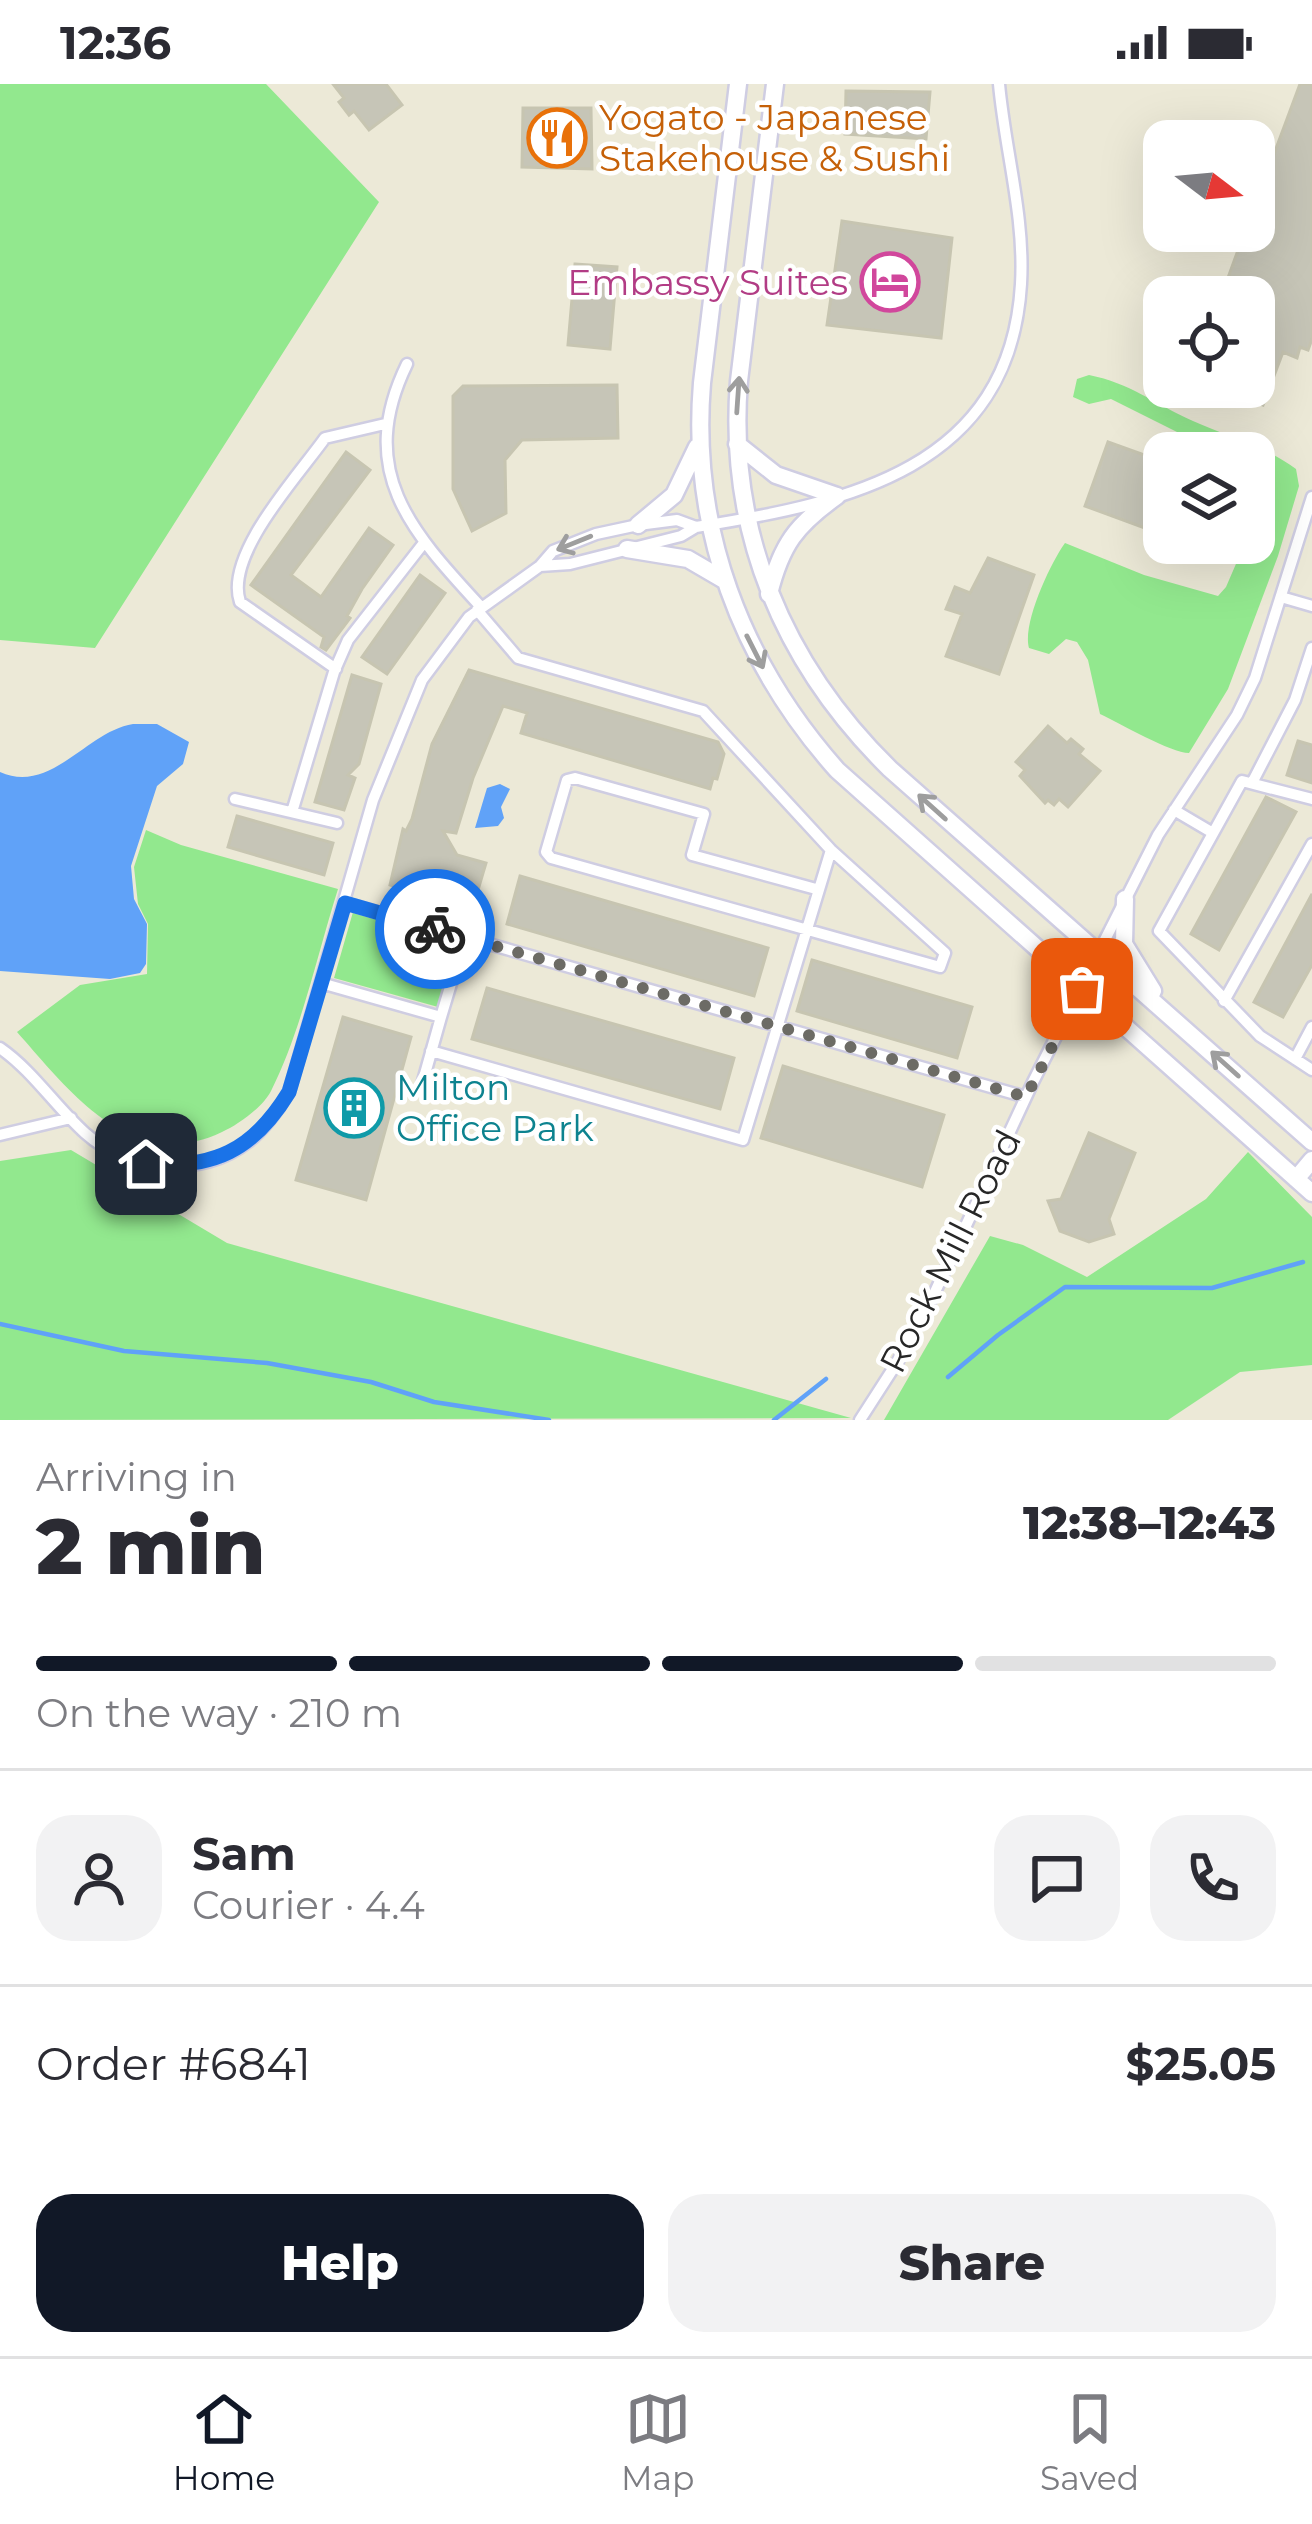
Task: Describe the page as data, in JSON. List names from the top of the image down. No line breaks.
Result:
{"streets":{"street":["Rock Mill Road"]},"places":{"restaurant":["Yogato - Japanese Stakehouse & Sushi"],"hotel":["Embassy Suites"],"building":["Milton Office Park"]},"north":"right","page":{"status":"12:36","heading":["2 min","Arriving in","12:38–12:43"],"panel":["Sam","Courier · 4.4","Order #6841","$25.05"],"bar":"On the way · 210 m","buttons":["Help","Share"],"tabs":["Home","Map","Saved"]}}
